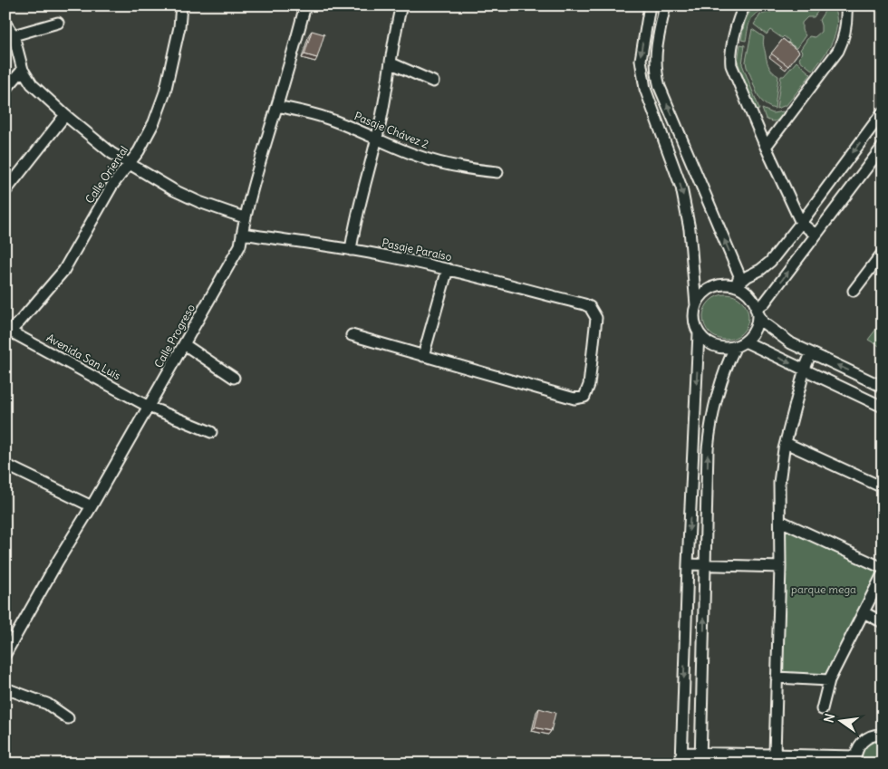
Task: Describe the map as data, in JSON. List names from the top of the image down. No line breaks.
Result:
{"streets":{"street":["Pasaje Chávez 2","Calle Oriental","Pasaje Paraíso","Calle Progreso","Avenida San Luis"]},"crossings":[["Pasaje Chávez 2","Calle Progreso"],["Calle Oriental","Avenida San Luis"],["Pasaje Paraíso","Calle Progreso"],["Calle Progreso","Avenida San Luis"]],"parks":["parque mega"],"north":"left"}
